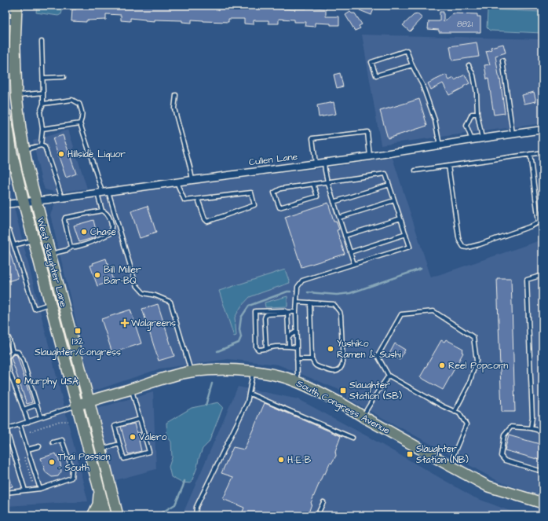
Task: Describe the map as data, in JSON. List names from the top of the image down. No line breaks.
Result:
{"streets":{"main road":["West Slaughter Lane","South Congress Avenue"],"street":["Cullen Lane"]},"crossings":[["Cullen Lane","West Slaughter Lane"],["West Slaughter Lane","South Congress Avenue"]],"places":{"other":["Hillside Liquor","Chase","Bill Miller Bar-BQ","Yushiko Ramen & Sushi","Reel Popcorn","Murphy USA","Valero","H-E-B","Thai Passion - South"],"health":["Walgreens"],"transit":["132 Slaughter/Congress","Slaughter Station (SB)","Slaughter Station (NB)"]},"house_numbers":["8821"]}
